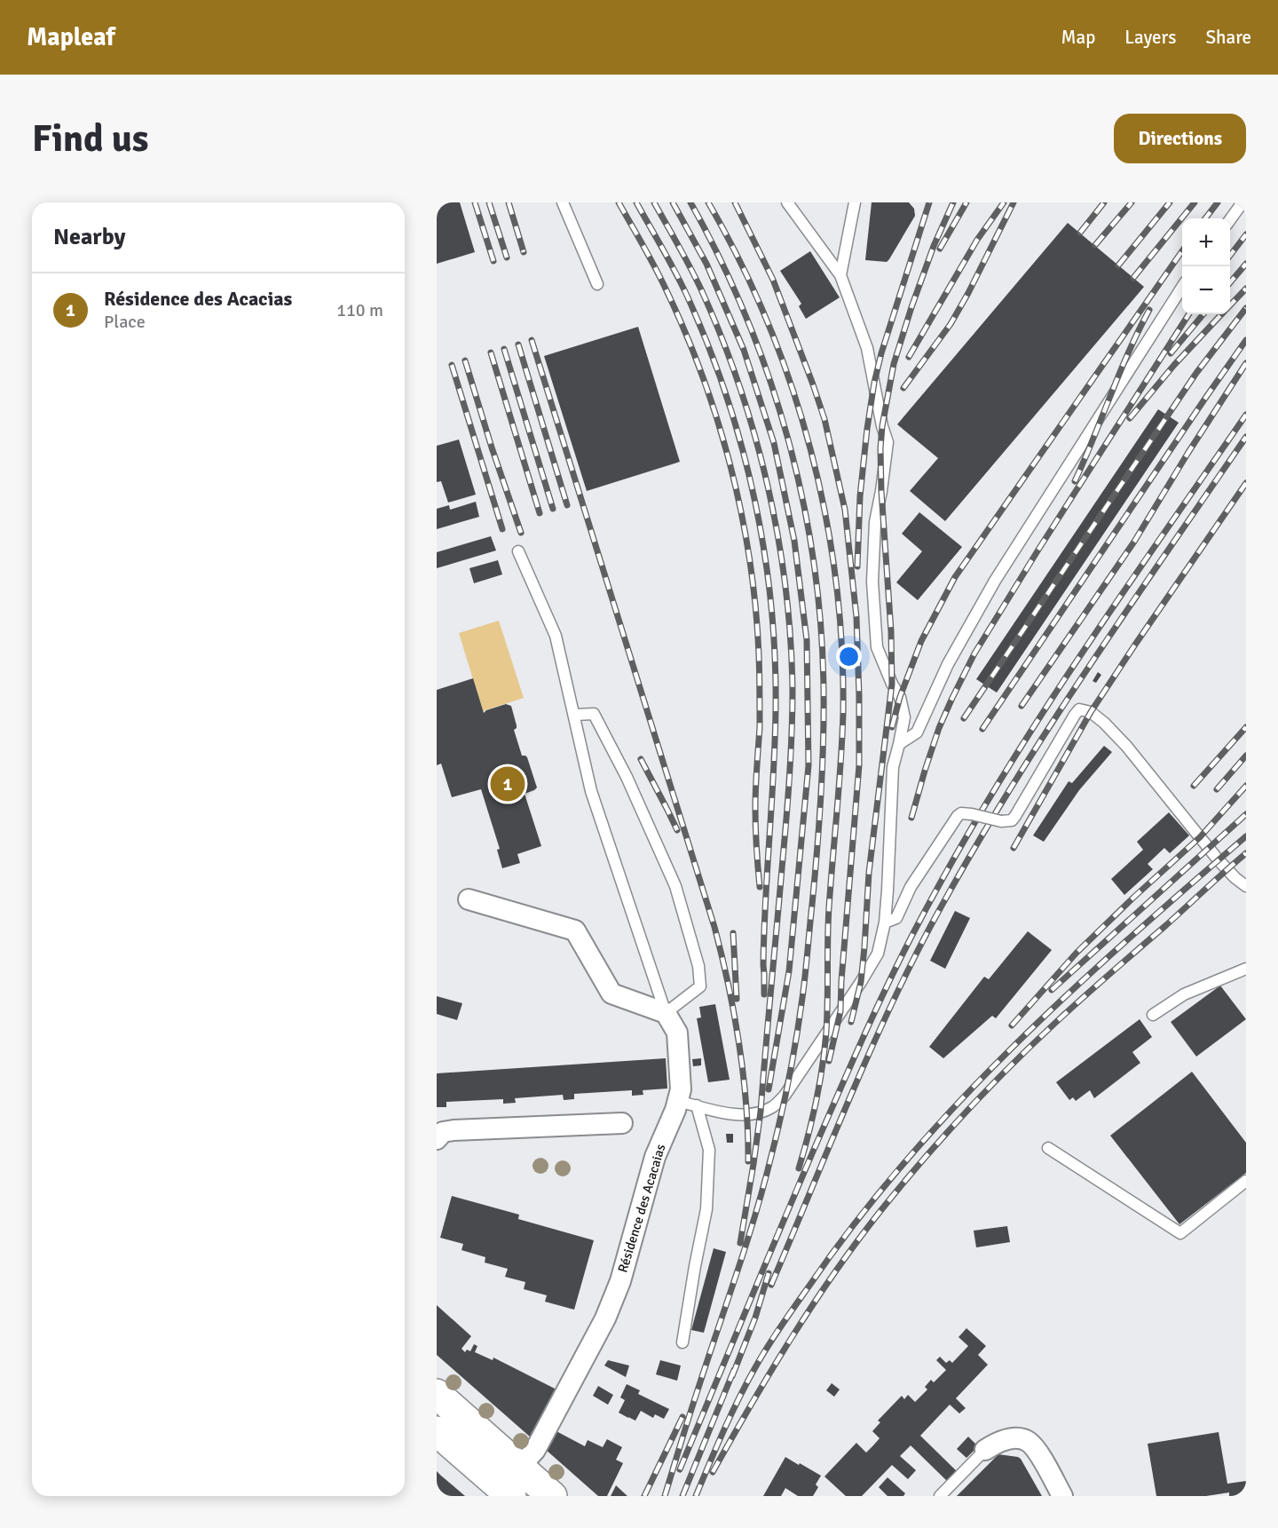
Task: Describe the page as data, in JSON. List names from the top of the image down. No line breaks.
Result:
{"streets":{"street":["Résidence des Acacaias"]},"page":{"header":"Mapleaf","nav":["Map","Layers","Share"],"buttons":"Directions","title":"Find us","heading":"Nearby","map_buttons":["+","−"],"list":[{"mark":"1","name":"Résidence des Acacias","note":"Place","value":"110 m"}],"pins":"1"}}
